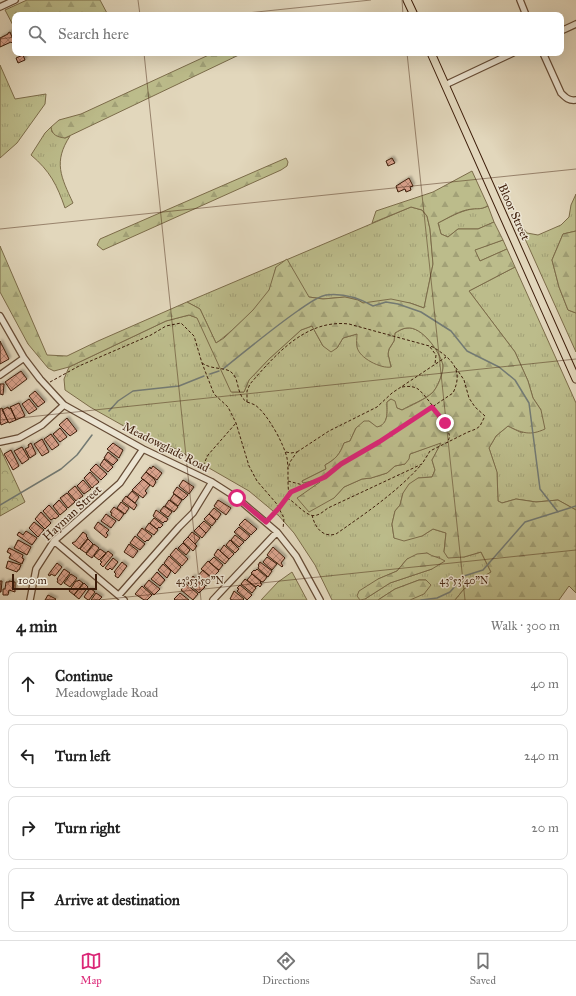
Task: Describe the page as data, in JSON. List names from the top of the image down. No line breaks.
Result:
{"streets":{"main road":["Bloor Street"],"street":["Meadowglade Road","Hayman Street"]},"crossings":[["Meadowglade Road","Hayman Street"]],"scale_bar":"100 m","page":{"search":"Search here","scale":"100 m","heading":["4 min","Walk · 300 m"],"list":[["Continue","Meadowglade Road","40 m"],["Turn left","240 m"],["Turn right","20 m"],"Arrive at destination"],"nav":["Map","Directions","Saved"]},"coordinates":["43°53'50\"N","43°53'40\"N"]}
